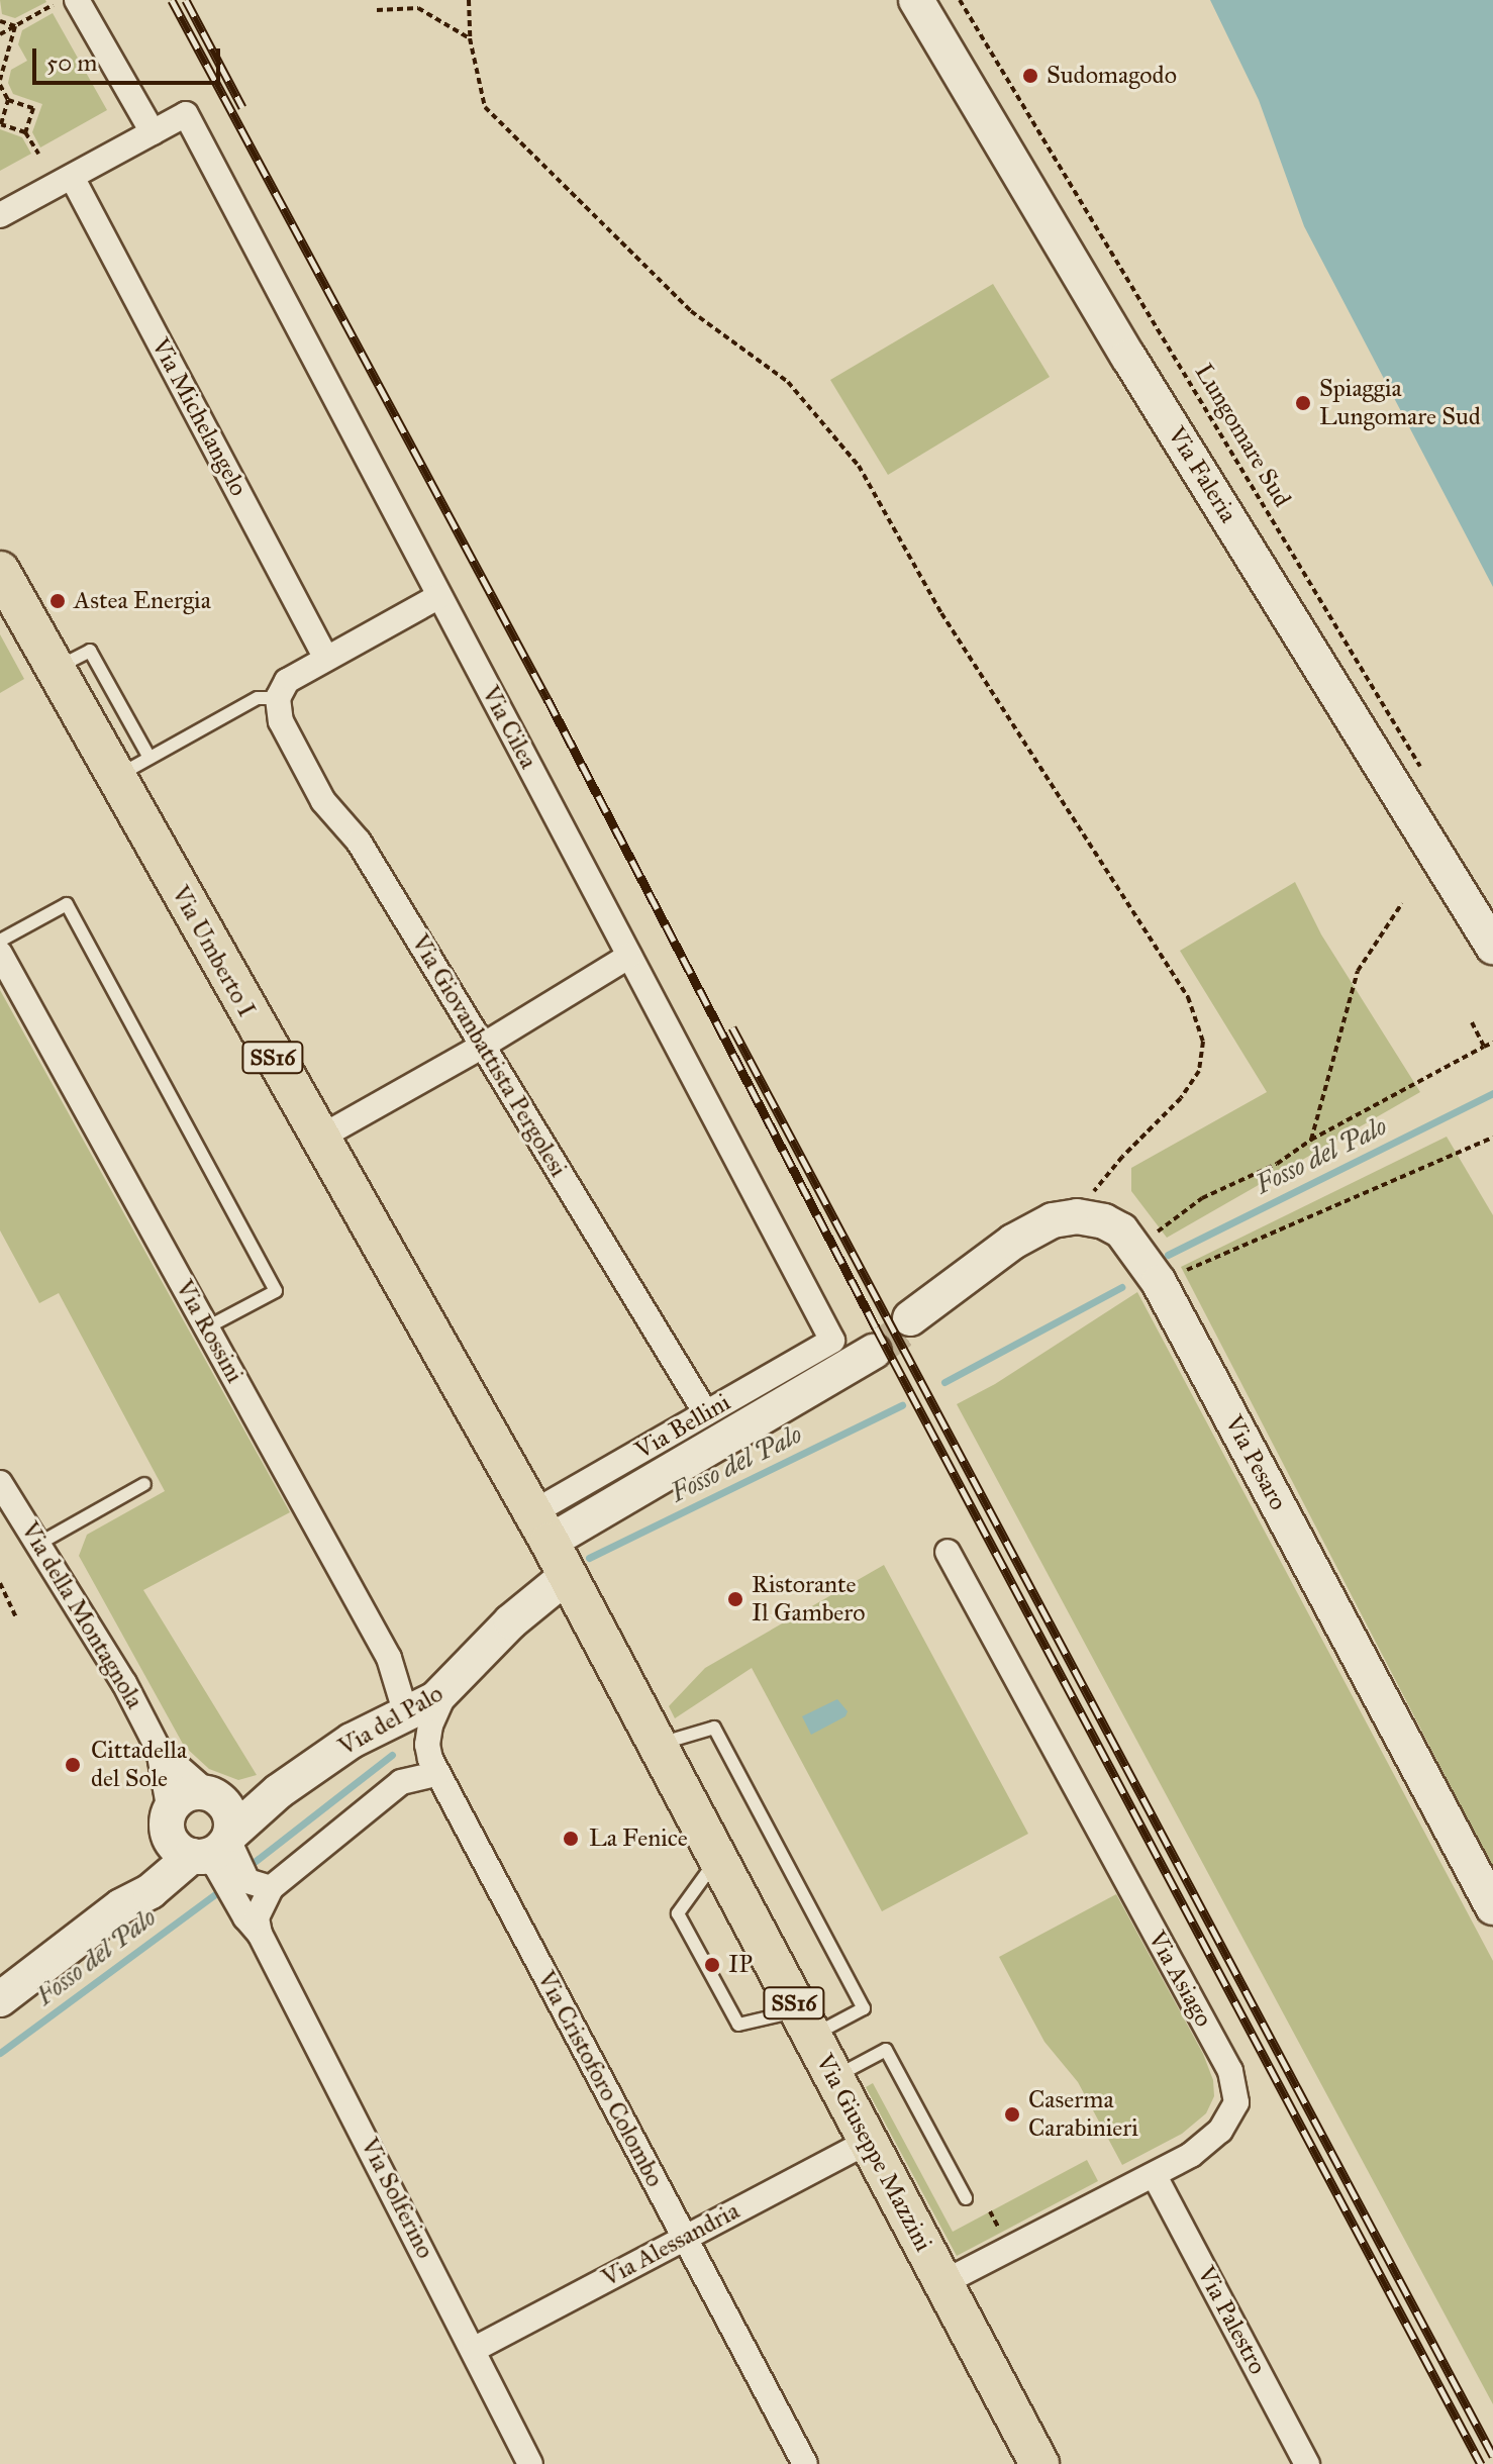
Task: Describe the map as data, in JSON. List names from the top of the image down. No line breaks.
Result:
{"streets":{"main road":["Via Umberto I","SS16","Via Giuseppe Mazzini"],"street":["Via Michelangelo","Via Faleria","Via Cilea","Via Giovanbattista Pergolesi","Via Rossini","Via Bellini","Via Pesaro","Via della Montagnola","Via del Palo","Via Asiago","Via Cristoforo Colombo","Via Solferino","Via Alessandria","Via Palestro"],"path":["Lungomare Sud"]},"crossings":[["Via Cilea","Via Bellini"],["Via Umberto I","Via Bellini"],["Via Umberto I","Via Giuseppe Mazzini"],["Via Giovanbattista Pergolesi","Via Bellini"],["Via Rossini","Via del Palo"],["Via Bellini","Via Giuseppe Mazzini"],["Via della Montagnola","Via del Palo"],["Via della Montagnola","Via Solferino"],["Via del Palo","Via Cristoforo Colombo"],["Via del Palo","Via Giuseppe Mazzini"],["Via del Palo","Via Solferino"],["Via Asiago","Via Giuseppe Mazzini"],["Via Asiago","Via Palestro"],["Via Cristoforo Colombo","Via Alessandria"],["Via Giuseppe Mazzini","Via Alessandria"],["Via Solferino","Via Alessandria"]],"water":["Fosso del Palo"],"places":["Sudomagodo","Spiaggia Lungomare Sud","Astea Energia","Ristorante Il Gambero","Cittadella del Sole","La Fenice","IP","Caserma Carabinieri"],"scale_bar":"50 m"}
